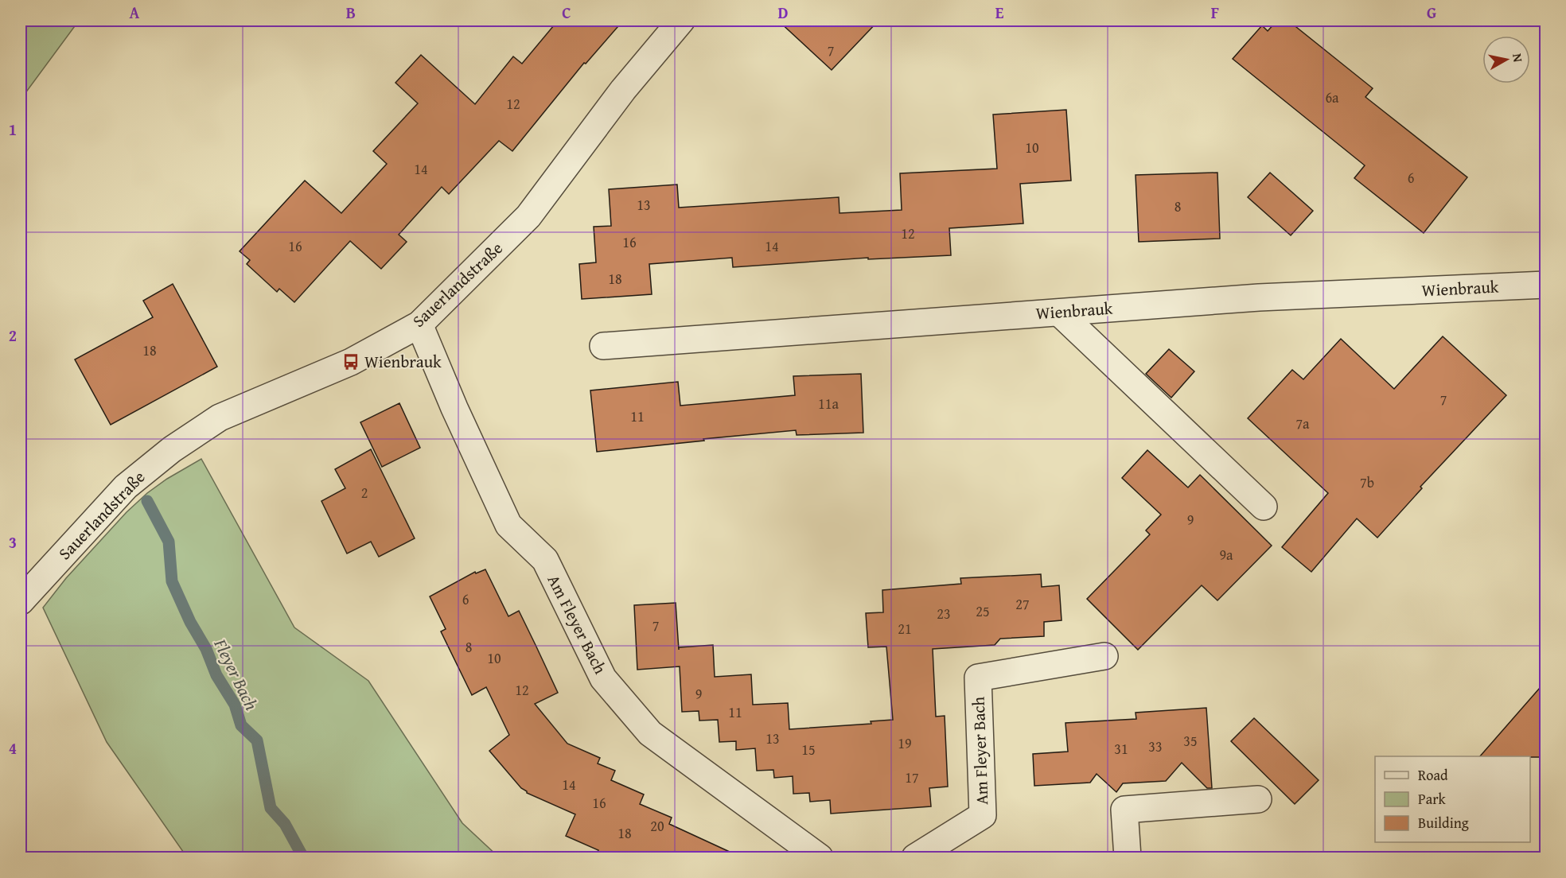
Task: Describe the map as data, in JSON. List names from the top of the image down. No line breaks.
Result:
{"streets":{"street":["Sauerlandstraße","Wienbrauk","Am Fleyer Bach"]},"crossings":[["Sauerlandstraße","Am Fleyer Bach"]],"water":["Fleyer Bach"],"places":{"bus stop":["Wienbrauk"]},"house_numbers":["7","6a","12","10","14","6","13","8","12","16","16","14","18","18","7","11a","11","7a","7b","2","9","9a","6","27","25","23","7","21","8","10","12","9","11","13","35","19","33","31","15","17","14","16","20","18"],"legend":["Road","Park","Building"],"north":"right","grid":{"columns":["A","B","C","D","E","F","G"],"rows":["1","2","3","4"]}}
